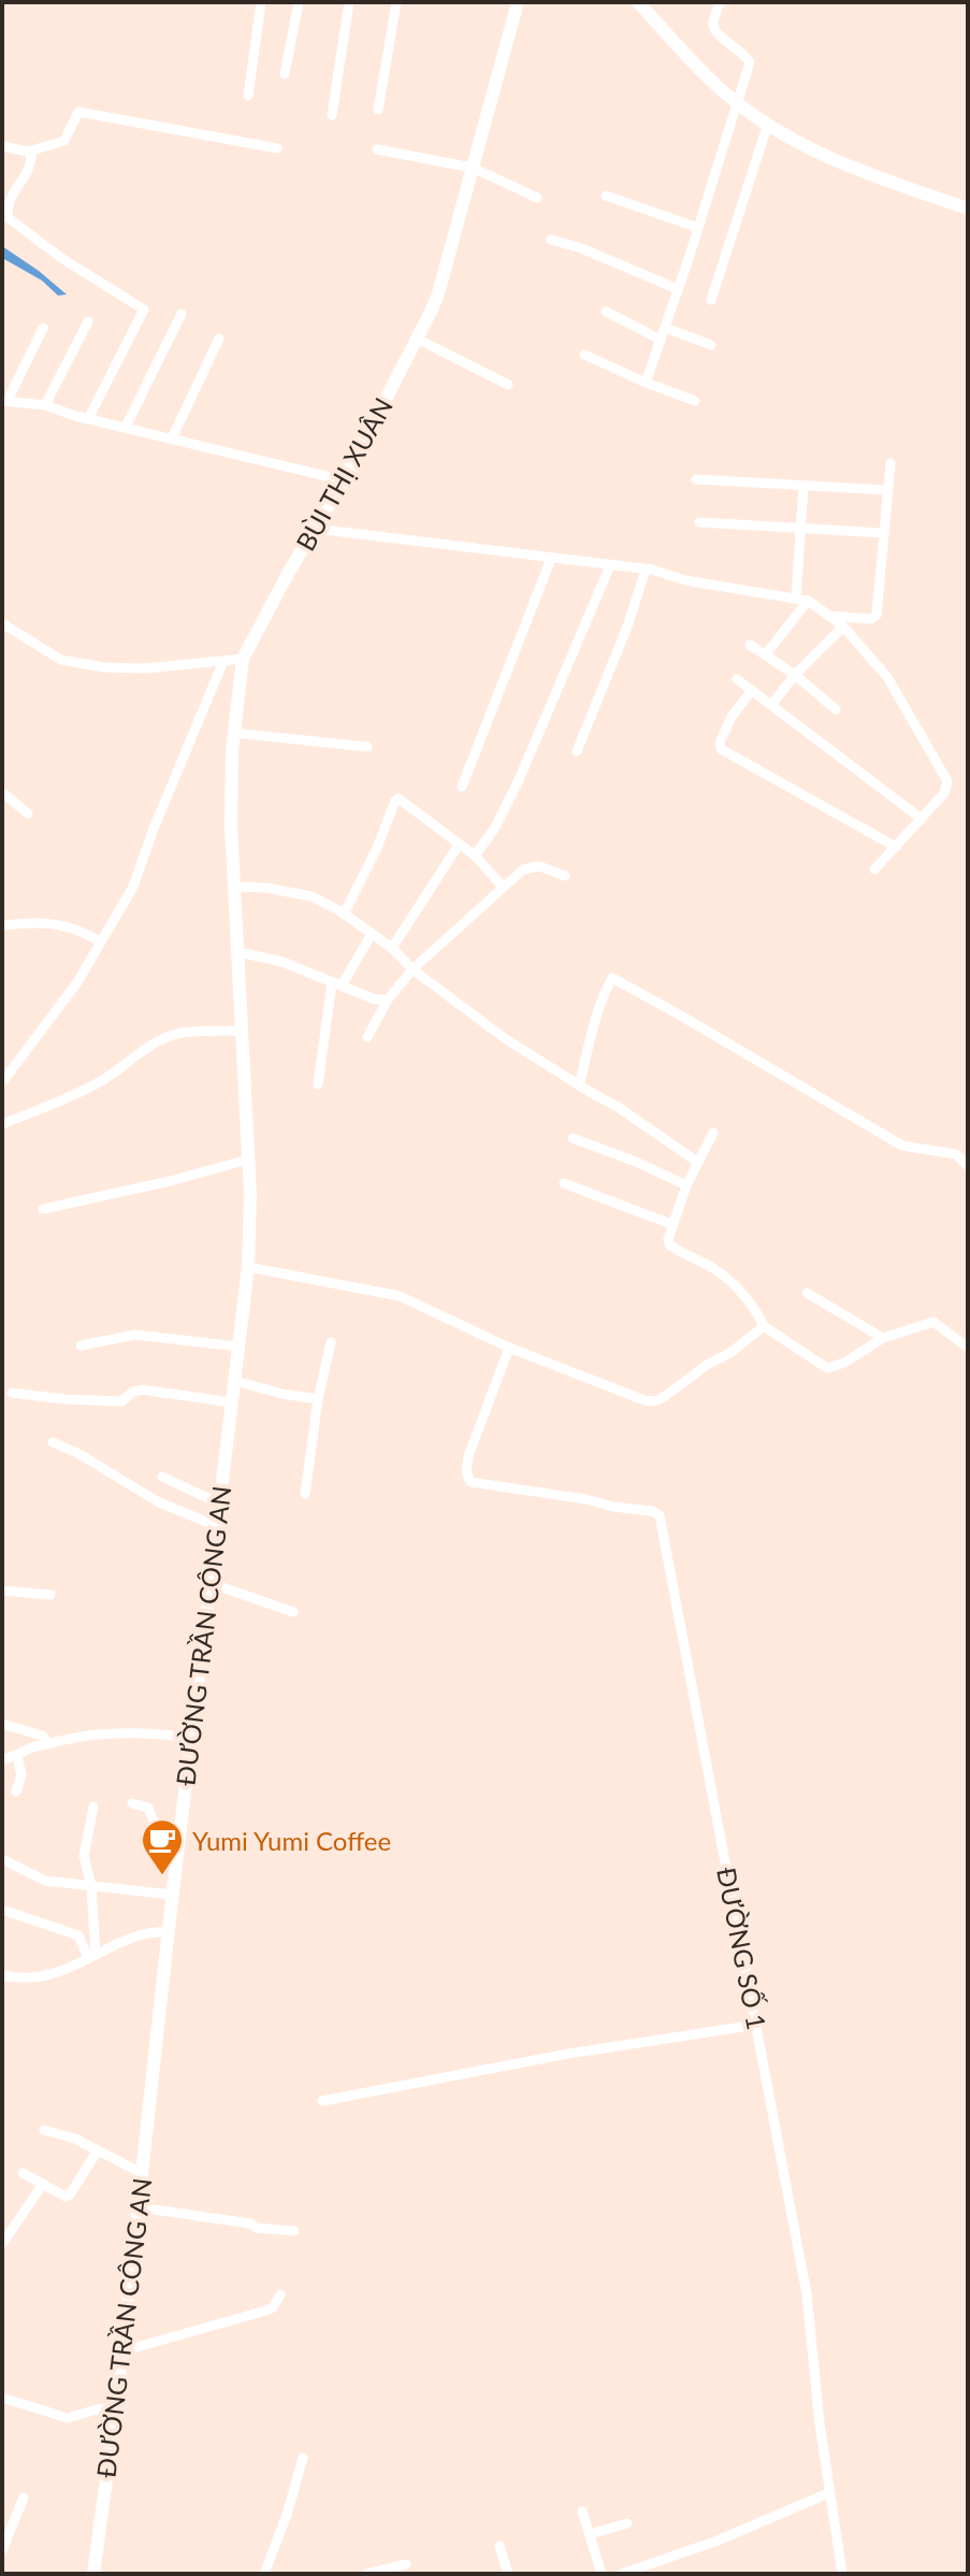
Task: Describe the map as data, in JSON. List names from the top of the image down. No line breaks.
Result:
{"streets":{"main road":["BÙI THỊ XUÂN","ĐƯỜNG TRẦN CÔNG AN"],"street":["ĐƯỜNG SỐ 1"]},"crossings":[["BÙI THỊ XUÂN","ĐƯỜNG TRẦN CÔNG AN"]],"places":{"cafe":["Yumi Yumi Coffee"]}}
